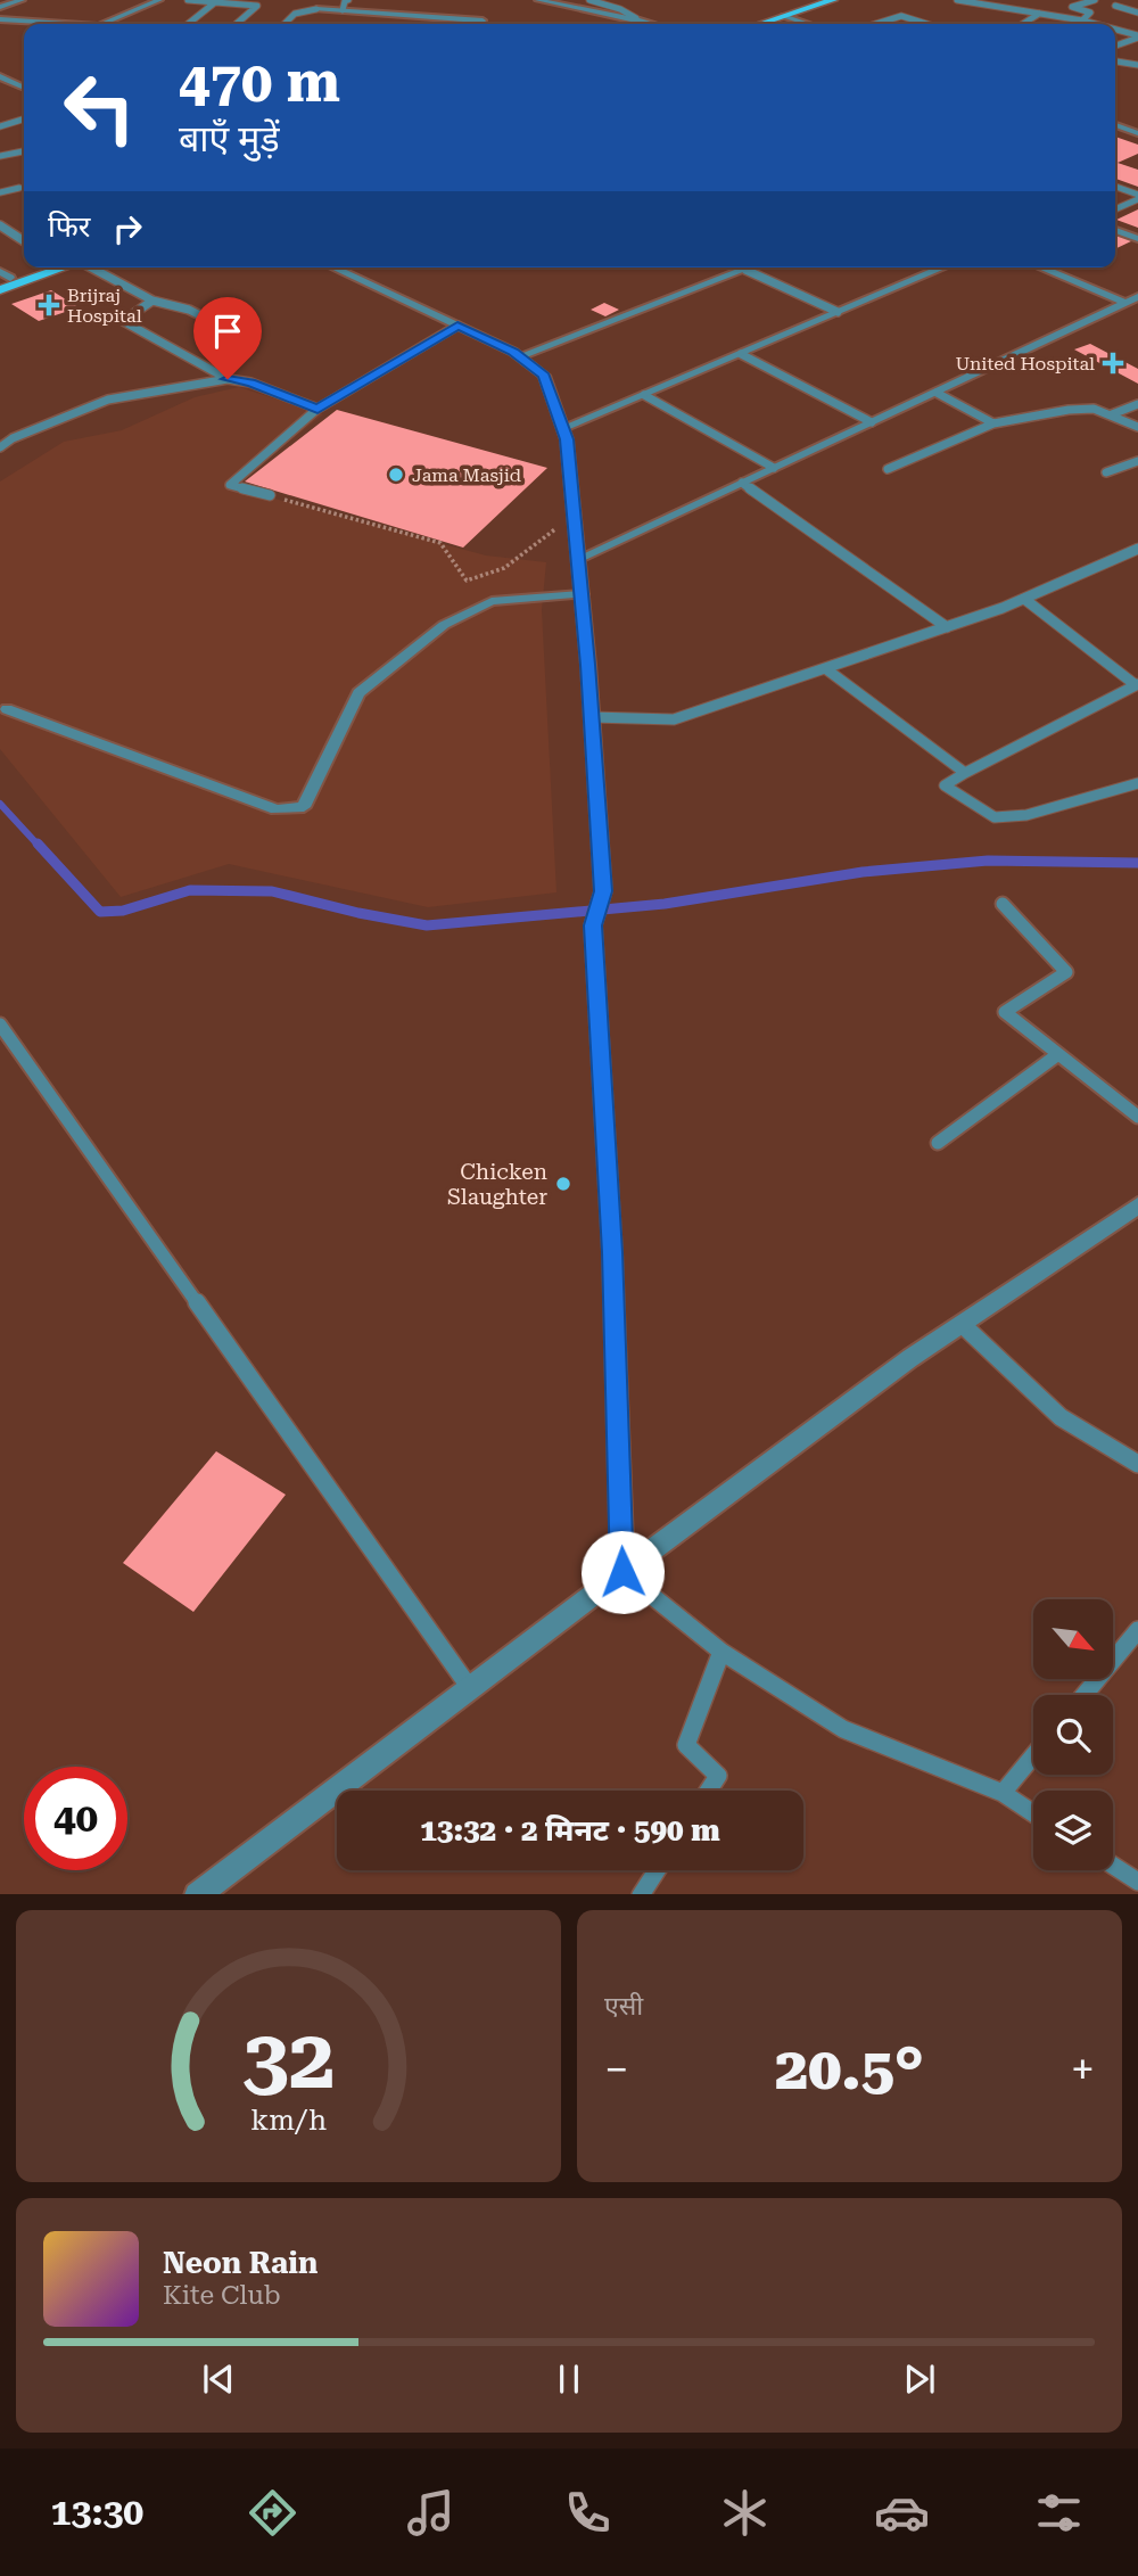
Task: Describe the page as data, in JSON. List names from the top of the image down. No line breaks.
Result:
{"places":{"health":["Brijraj Hospital","United Hospital"],"other":["Jama Masjid","Chicken Slaughter"]},"north":"bottom right","page":{"turn":["470 m","बाएँ मुड़ें"],"then":"फिर","limit":"40","trip":"13:32 · 2 मिनट · 590 m","tile":"एसी","heat":["−","20.5°","+"],"song":["Neon Rain","Kite Club"],"tabs":"13:30","gauge":["32","km/h"]}}
